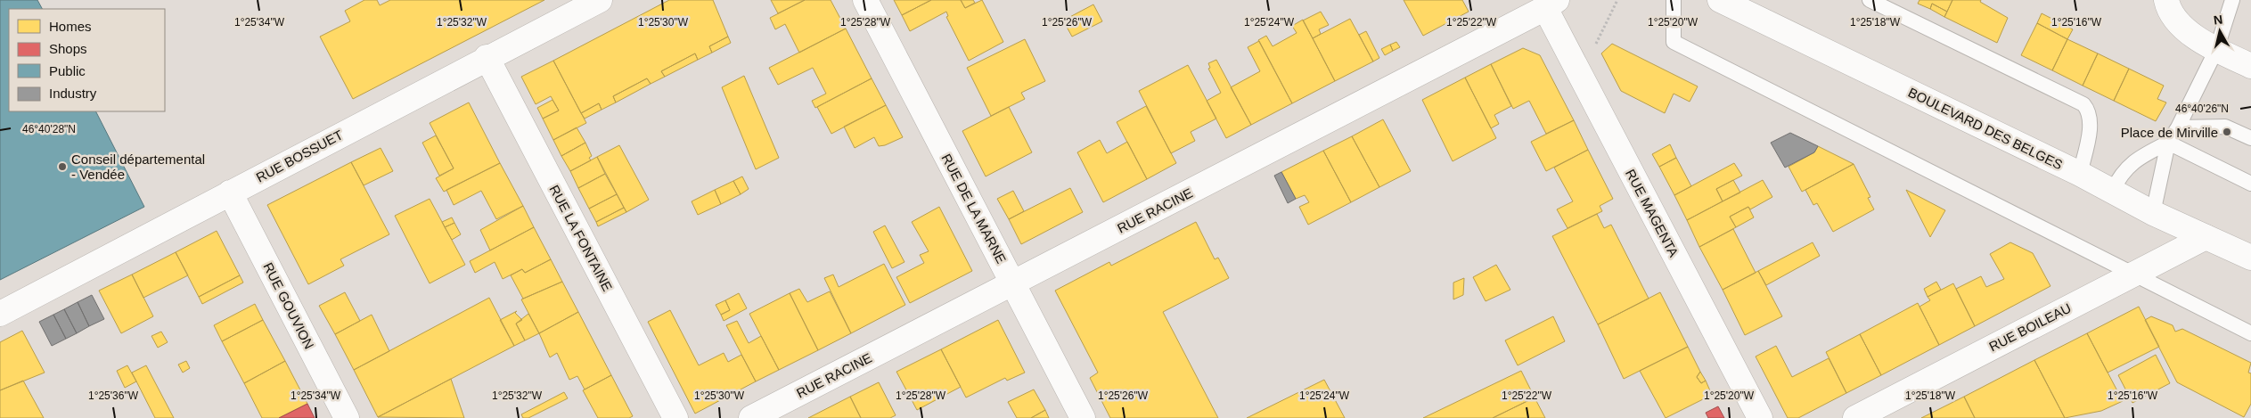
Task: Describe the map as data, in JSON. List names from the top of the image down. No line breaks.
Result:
{"streets":{"street":["BOULEVARD DES BELGES","RUE BOSSUET","RUE DE LA MARNE","RUE RACINE","RUE MAGENTA","RUE LA FONTAINE","RUE GOUVION","RUE BOILEAU"]},"crossings":[["BOULEVARD DES BELGES","RUE BOILEAU"],["RUE BOSSUET","RUE LA FONTAINE"],["RUE BOSSUET","RUE GOUVION"],["RUE DE LA MARNE","RUE RACINE"],["RUE RACINE","RUE MAGENTA"]],"places":["Place de Mirville","Conseil départemental - Vendée"],"legend":["Homes","Shops","Public","Industry"],"north":"top","coordinates":["1°25'34\"W","1°25'32\"W","1°25'30\"W","1°25'28\"W","1°25'26\"W","1°25'24\"W","1°25'22\"W","1°25'20\"W","1°25'18\"W","1°25'16\"W","46°40'26\"N","46°40'28\"N","1°25'36\"W"]}
